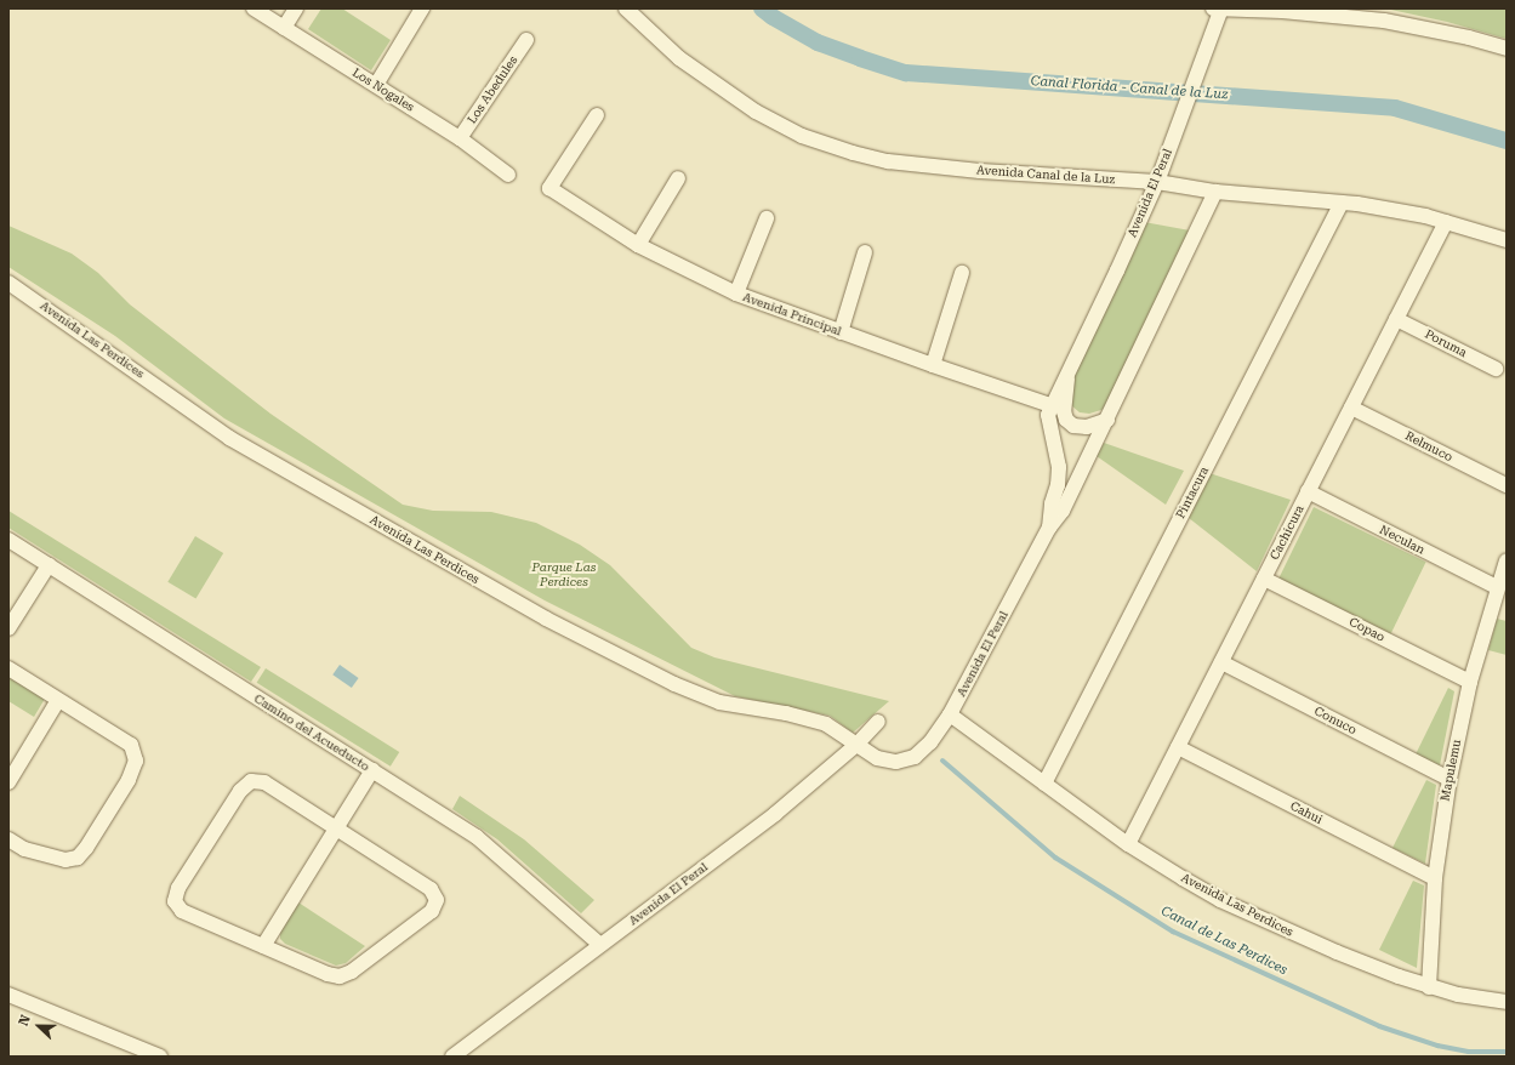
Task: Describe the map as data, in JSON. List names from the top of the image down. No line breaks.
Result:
{"streets":{"street":["Los Nogales","Los Abedules","Avenida Canal de la Luz","Avenida El Peral","Avenida Principal","Avenida Las Perdices","Poruma","Relmuco","Pintacura","Cachicura","Neculan","Copao","Conuco","Camino del Acueducto","Mapulemu","Cahui"]},"crossings":[["Los Nogales","Los Abedules"],["Avenida Canal de la Luz","Avenida El Peral"],["Avenida Canal de la Luz","Pintacura"],["Avenida Canal de la Luz","Cachicura"],["Avenida El Peral","Avenida Principal"],["Avenida El Peral","Avenida Las Perdices"],["Avenida El Peral","Camino del Acueducto"],["Avenida Las Perdices","Pintacura"],["Avenida Las Perdices","Cachicura"],["Avenida Las Perdices","Mapulemu"],["Poruma","Cachicura"],["Relmuco","Cachicura"],["Cachicura","Neculan"],["Cachicura","Copao"],["Cachicura","Conuco"],["Cachicura","Cahui"],["Neculan","Mapulemu"],["Copao","Mapulemu"],["Conuco","Mapulemu"],["Mapulemu","Cahui"]],"water":["Canal Florida - Canal de la Luz","Canal de Las Perdices"],"parks":["Parque Las Perdices"],"north":"left"}
